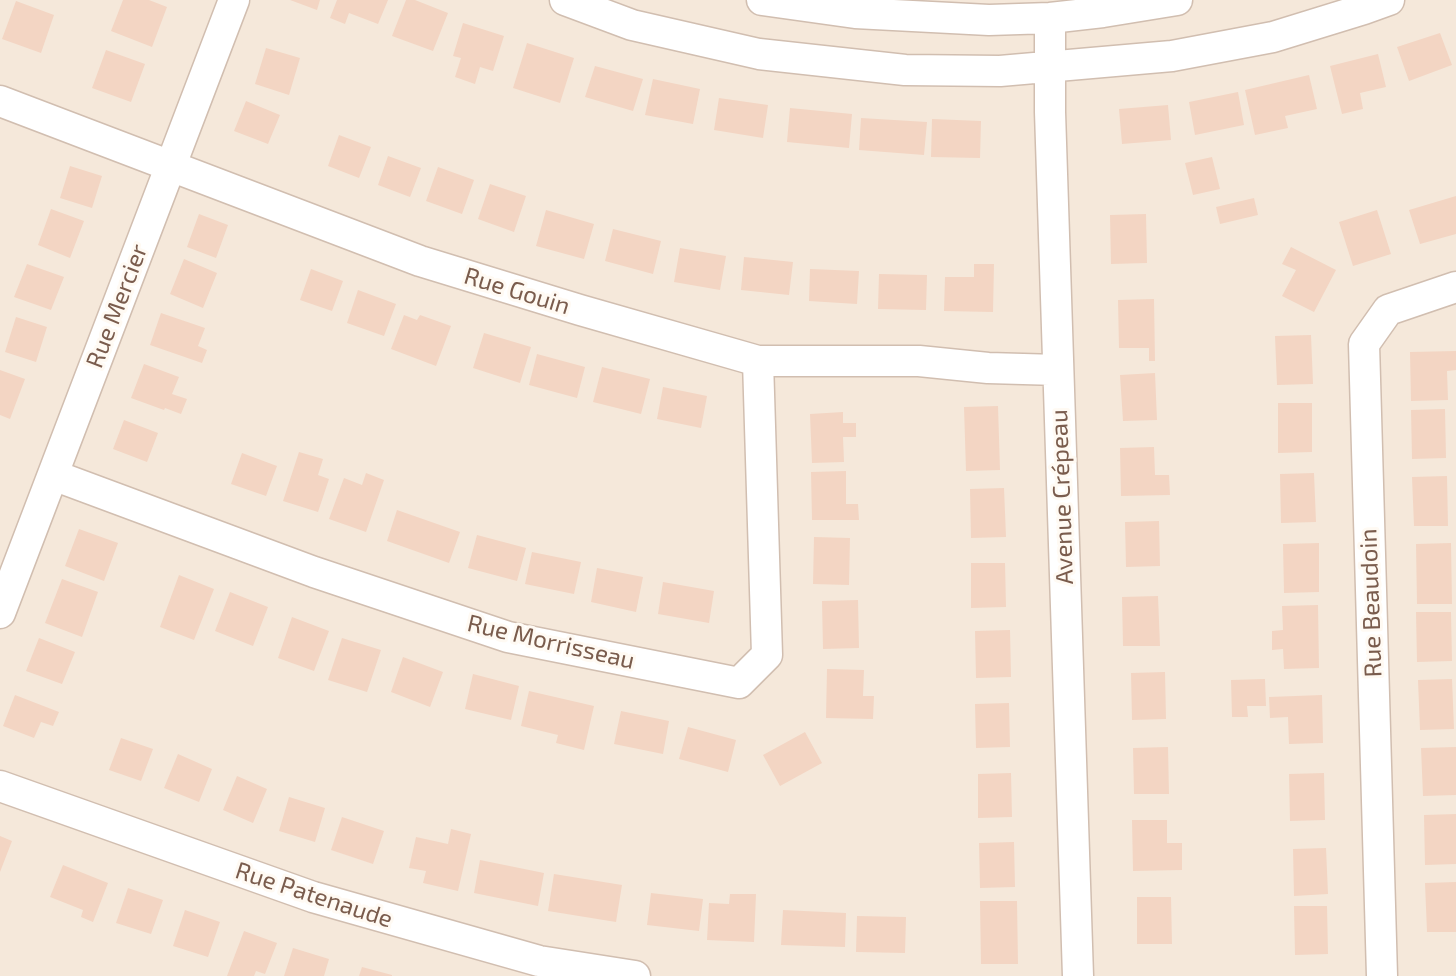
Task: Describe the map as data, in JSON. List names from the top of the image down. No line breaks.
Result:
{"streets":{"street":["Rue Gouin","Rue Mercier","Avenue Crépeau","Rue Beaudoin","Rue Morrisseau","Rue Patenaude"]},"crossings":[["Rue Gouin","Rue Mercier"],["Rue Gouin","Avenue Crépeau"],["Rue Gouin","Rue Morrisseau"],["Rue Mercier","Rue Morrisseau"]]}
